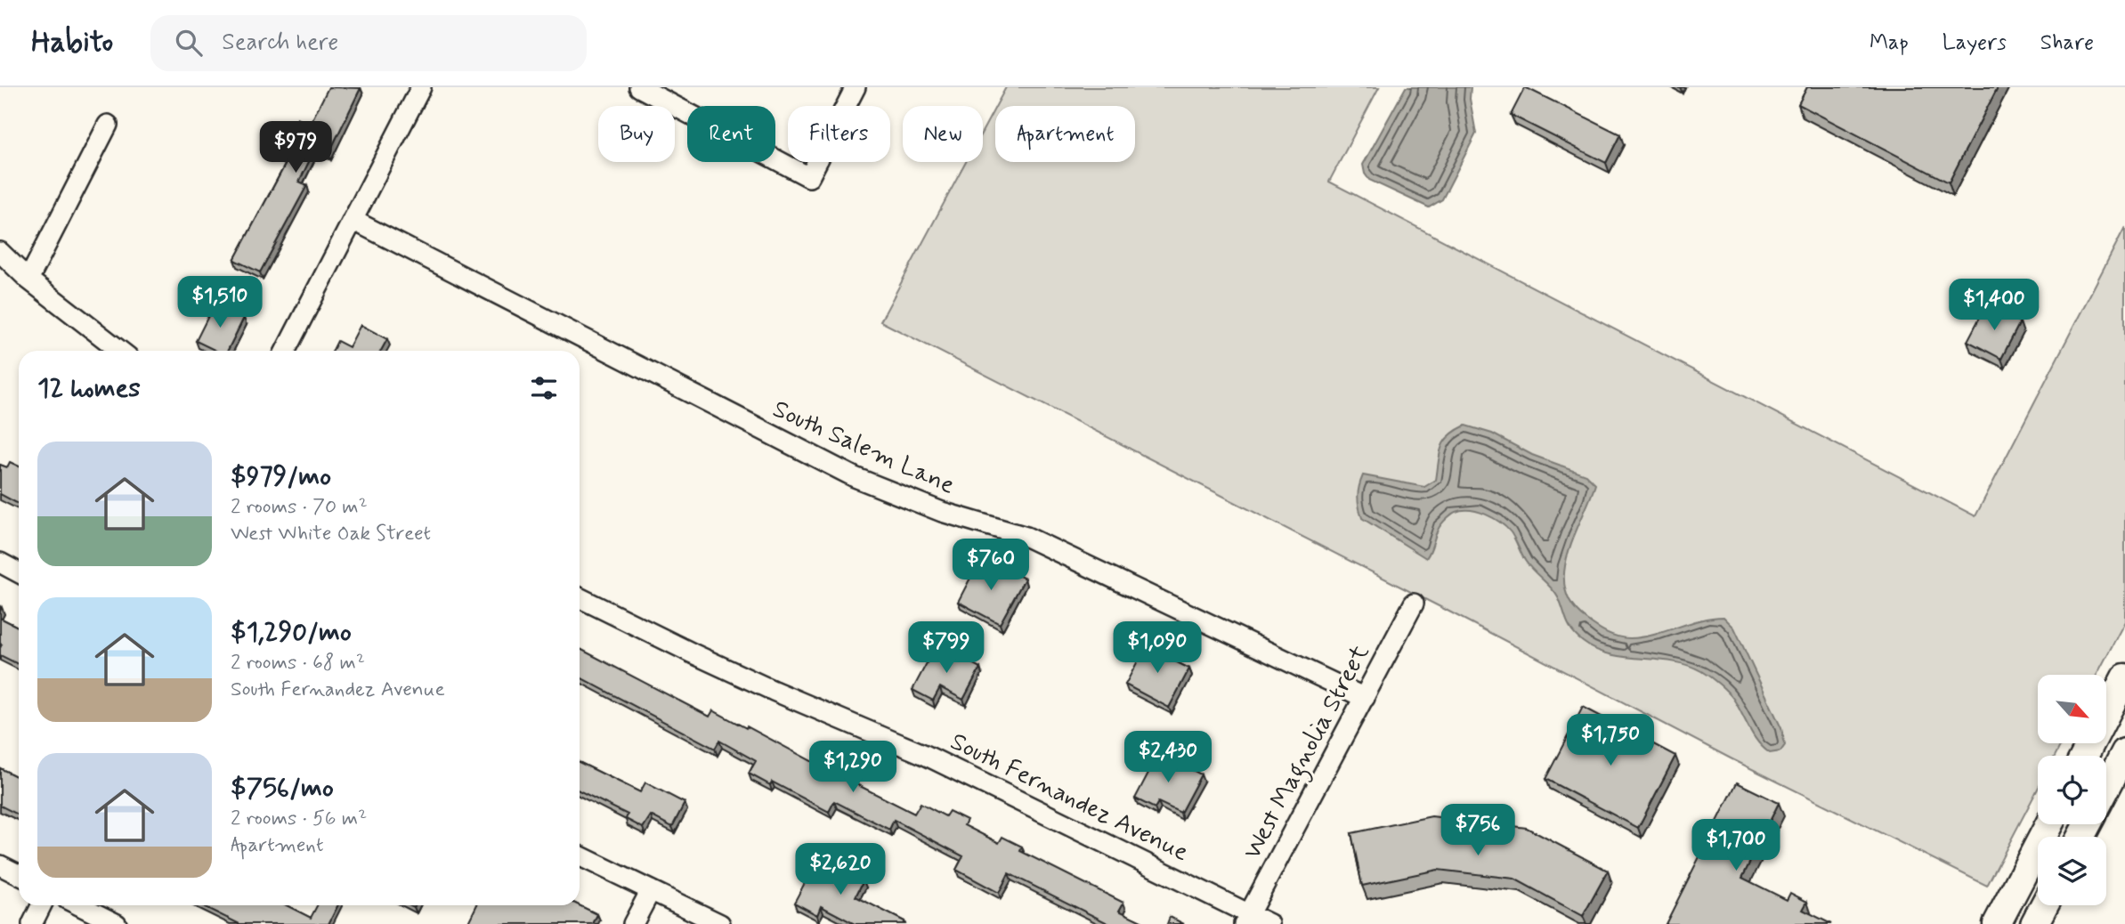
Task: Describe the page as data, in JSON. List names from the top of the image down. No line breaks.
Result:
{"streets":{"street":["South Salem Lane","West Magnolia Street","South Fernandez Avenue"]},"crossings":[["South Salem Lane","West Magnolia Street"],["West Magnolia Street","South Fernandez Avenue"]],"north":"bottom right","page":{"header":"Habito","search":"Search here","nav":["Map","Layers","Share"],"chip":["Buy","Rent","Filters","New","Apartment"],"price":["$979","$1,510","$1,400","$760","$799","$1,090","$1,750","$2,430","$1,290","$756","$1,700","$2,620"],"heading":"12 homes","list":[{"name":"$979/mo","note":"2 rooms · 70 m² · West White Oak Street"},{"name":"$1,290/mo","note":"2 rooms · 68 m² · South Fernandez Avenue"},{"name":"$756/mo","note":"2 rooms · 56 m² · Apartment"}]}}
